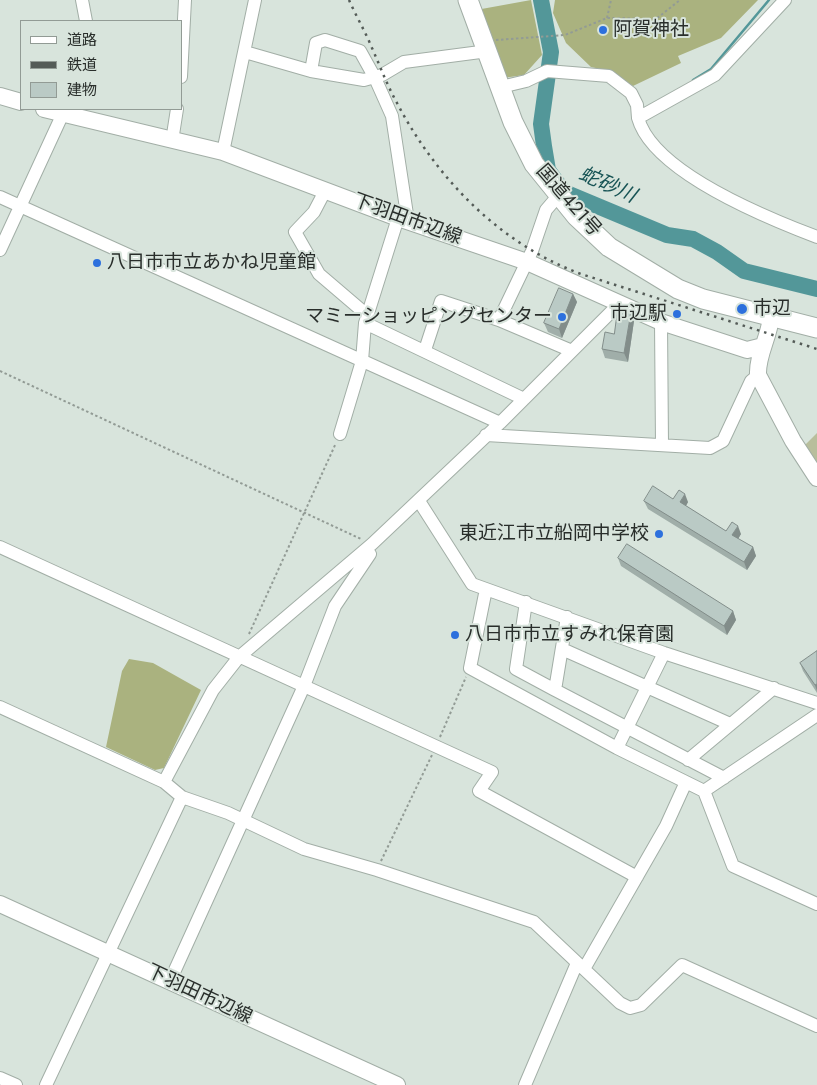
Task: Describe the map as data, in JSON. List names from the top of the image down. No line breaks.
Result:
{"streets":{"highway":["国道421号"],"main road":["下羽田市辺線"]},"water":["蛇砂川"],"places":["阿賀神社","八日市市立あかね児童館","市辺","市辺駅","マミーショッピングセンター","東近江市立船岡中学校","八日市市立すみれ保育園"],"legend":["道路","鉄道","建物"]}
